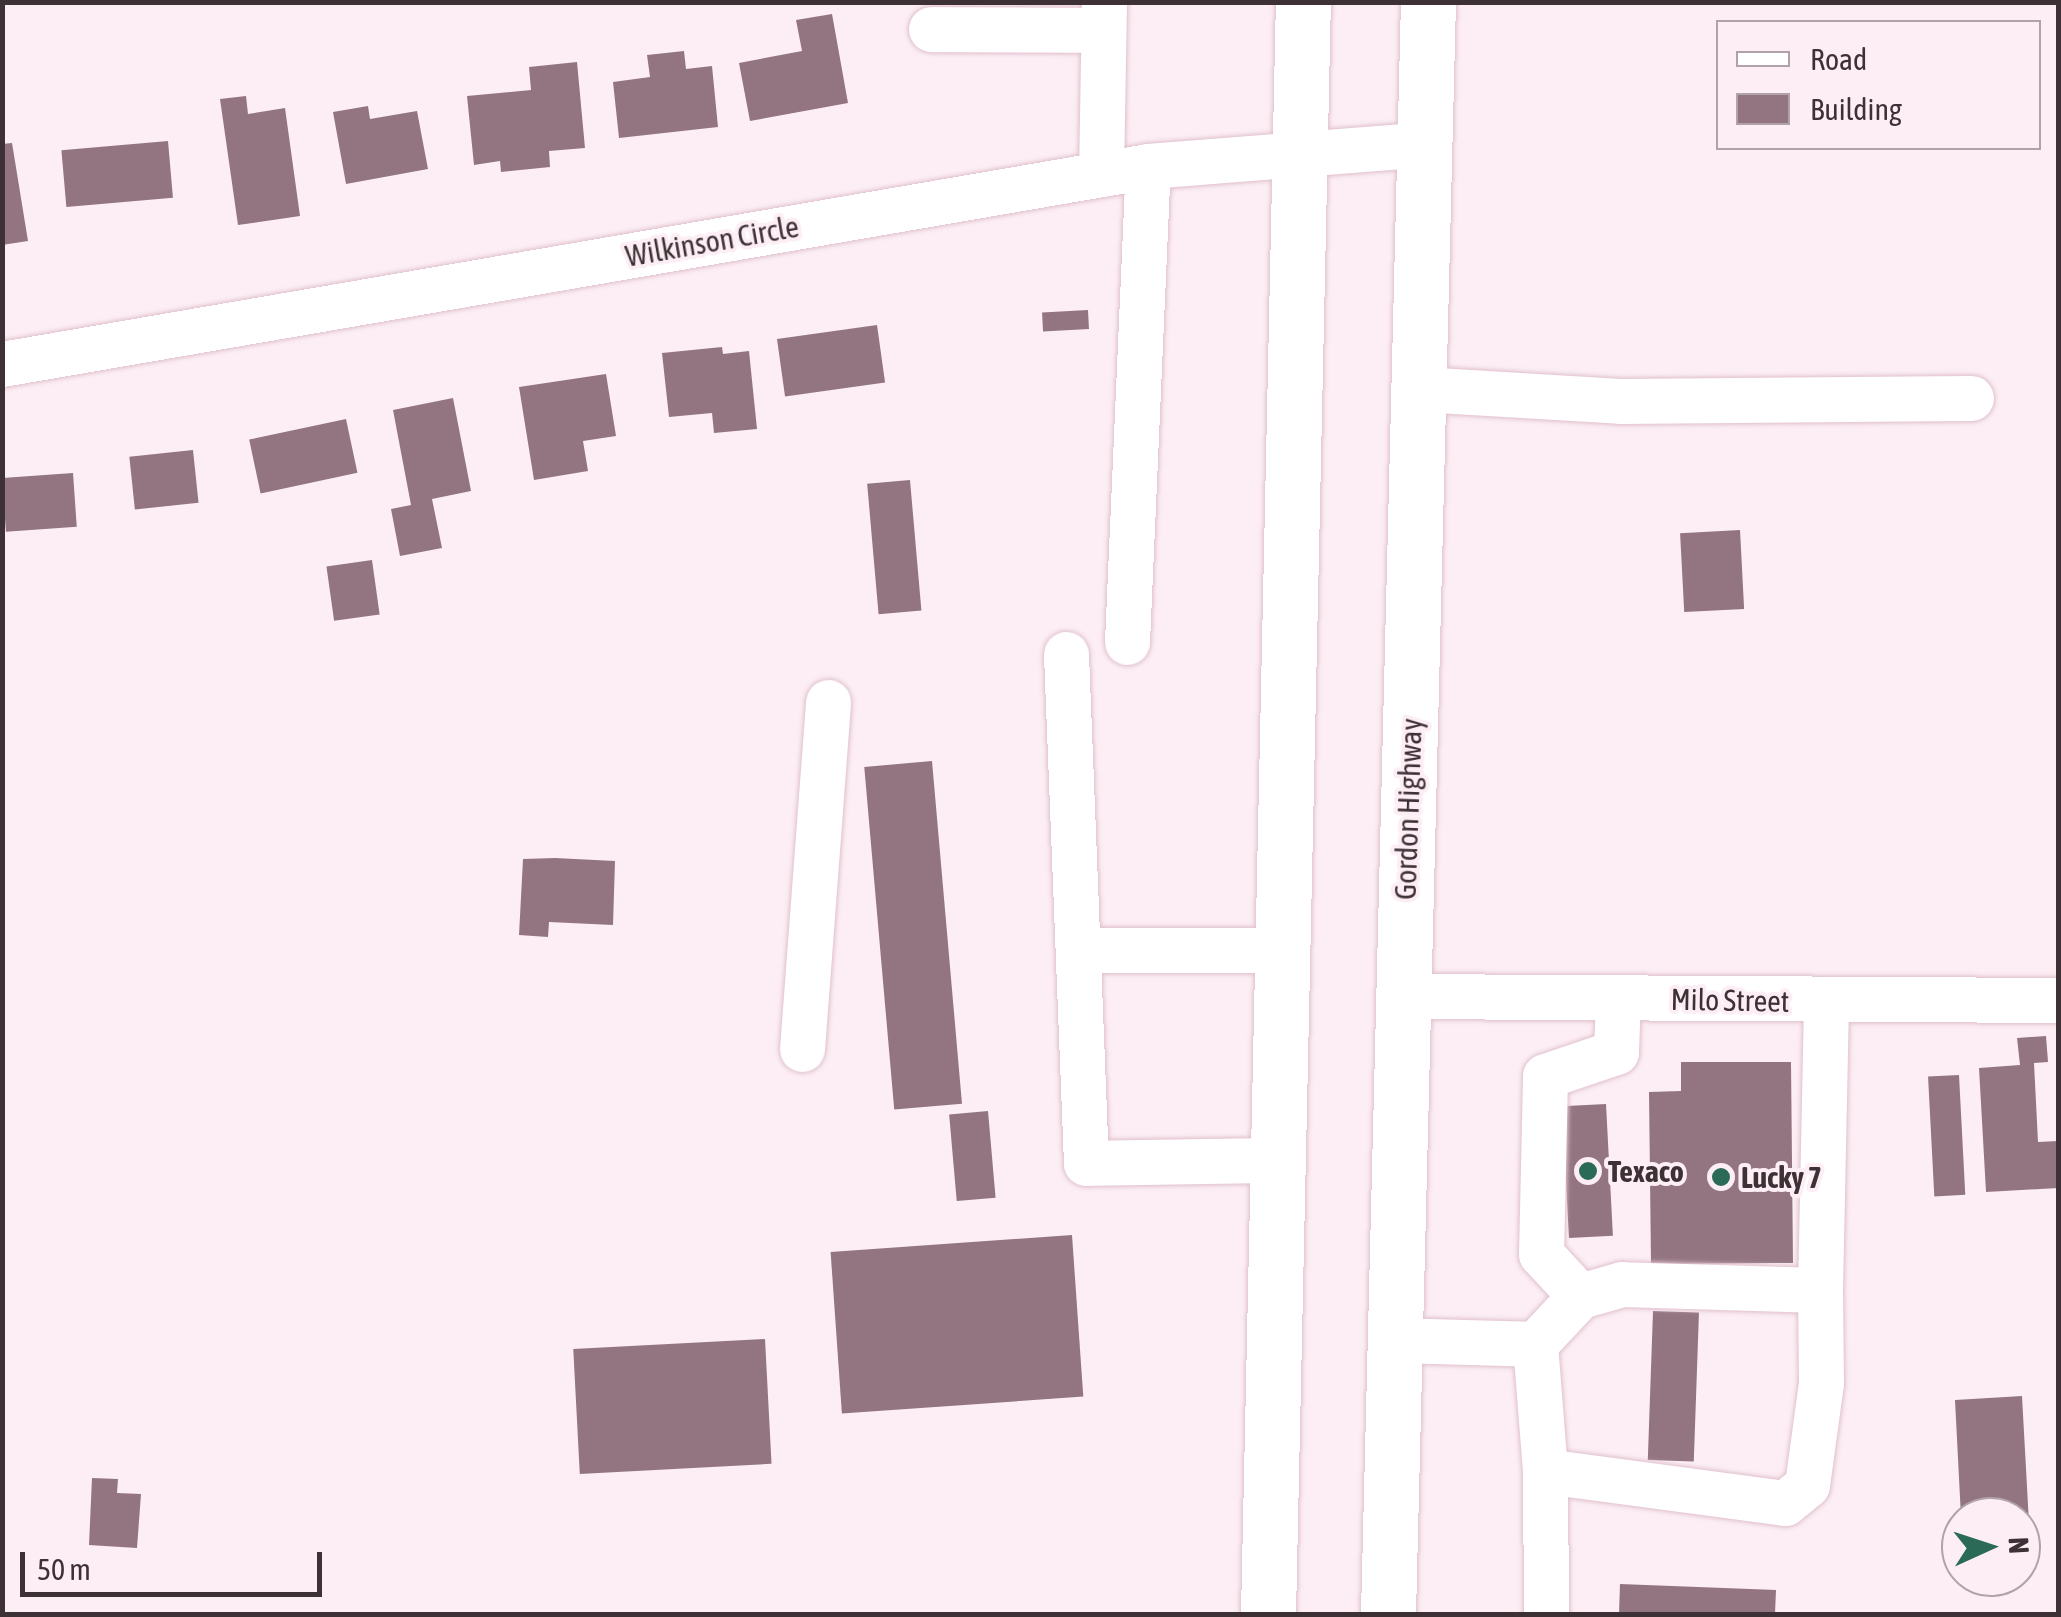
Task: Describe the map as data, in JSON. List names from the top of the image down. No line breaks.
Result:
{"streets":{"highway":["Gordon Highway"],"street":["Wilkinson Circle","Milo Street"]},"crossings":[["Wilkinson Circle","Gordon Highway"],["Gordon Highway","Milo Street"]],"places":["Texaco","Lucky 7"],"legend":["Road","Building"],"scale_bar":"50 m","north":"right"}
